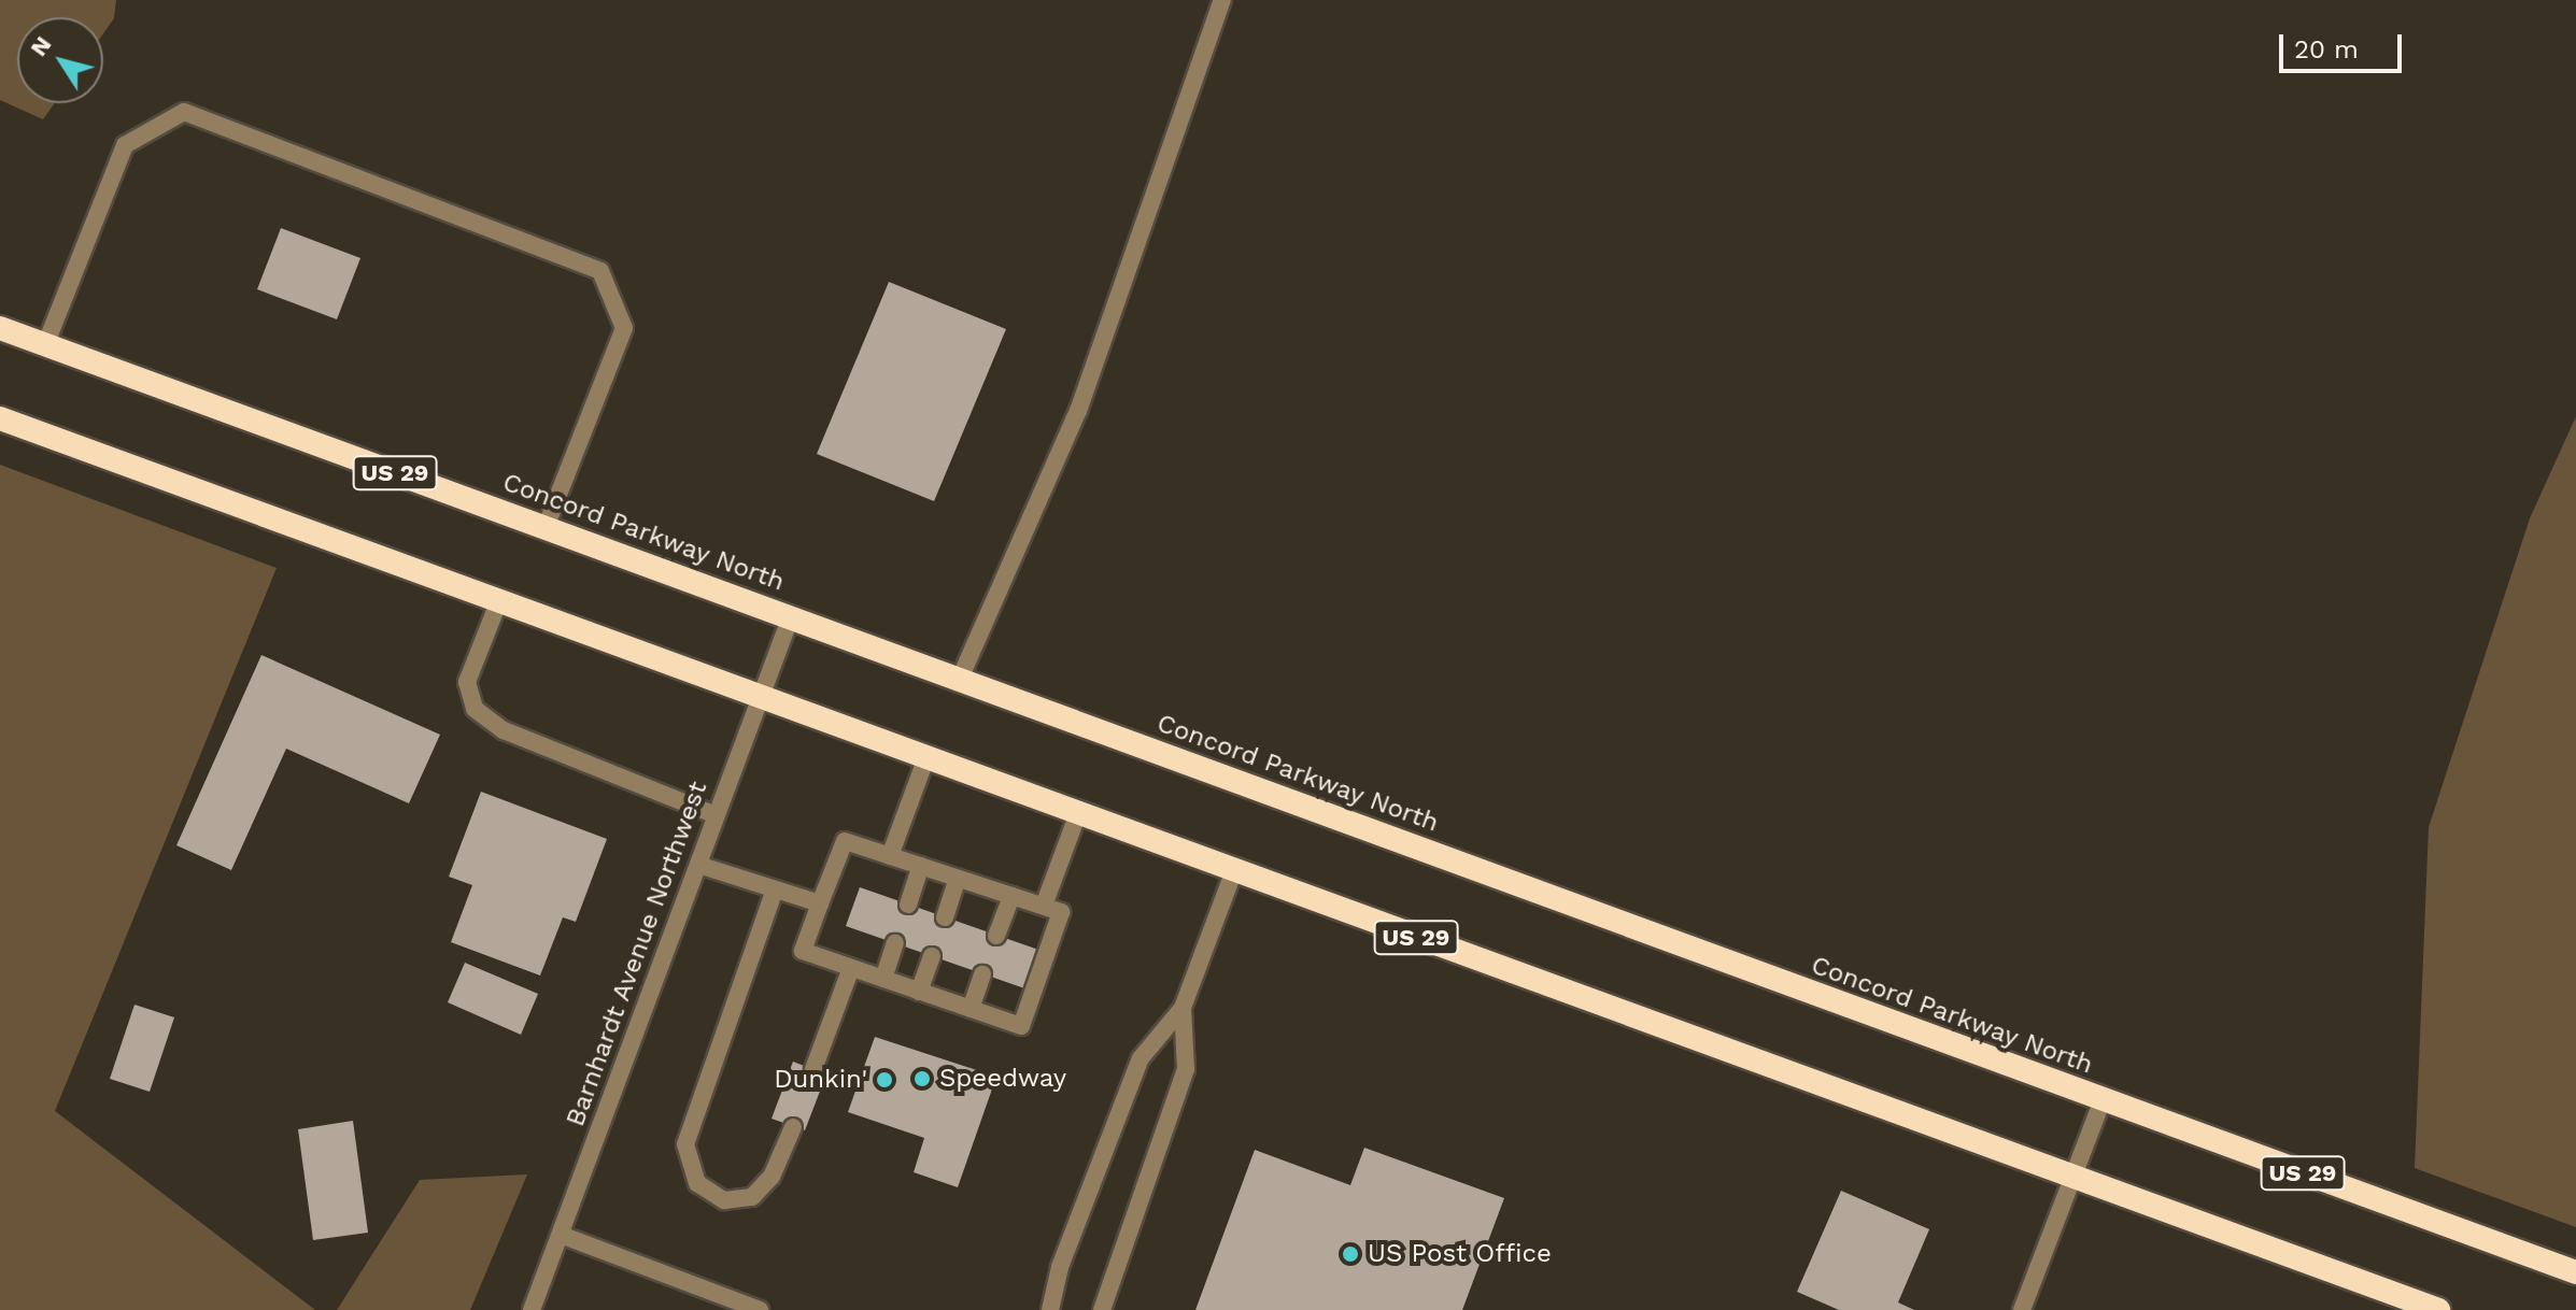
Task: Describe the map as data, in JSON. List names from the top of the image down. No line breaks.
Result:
{"streets":{"highway":["US 29","Concord Parkway North"],"street":["Barnhardt Avenue Northwest"]},"crossings":[["US 29","Barnhardt Avenue Northwest"],["Concord Parkway North","Barnhardt Avenue Northwest"]],"places":["Speedway","Dunkin'","US Post Office"],"scale_bar":"20 m","north":"top left"}
